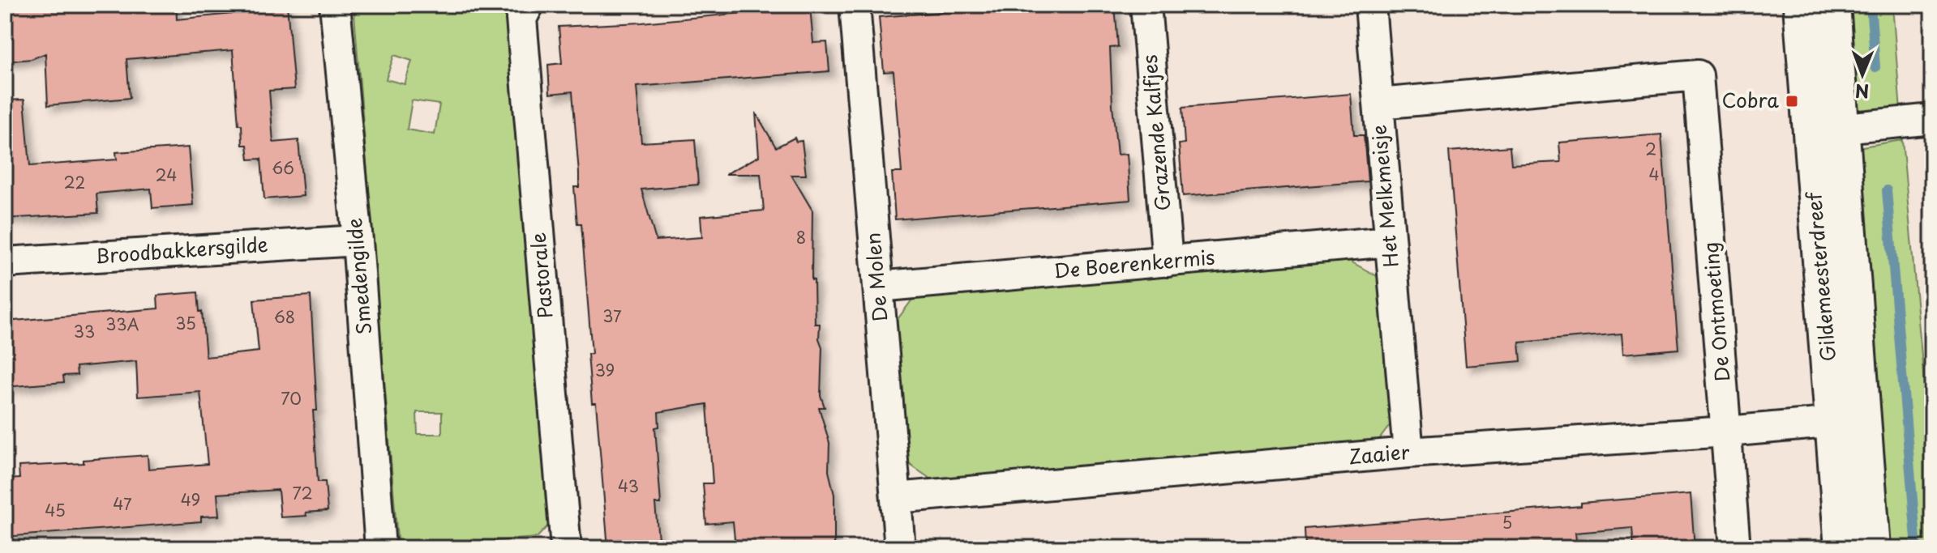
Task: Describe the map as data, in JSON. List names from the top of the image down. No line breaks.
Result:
{"streets":{"street":["Grazende Kalfjes","Het Melkmeisje","Broodbakkersgilde","De Boerenkermis","Pastorale","Smedengilde","De Molen","Gildemeesterdreef","De Ontmoeting","Zaaier"]},"crossings":[["Grazende Kalfjes","De Boerenkermis"],["Het Melkmeisje","De Boerenkermis"],["Het Melkmeisje","De Ontmoeting"],["Het Melkmeisje","Zaaier"],["Broodbakkersgilde","Smedengilde"],["De Boerenkermis","De Molen"],["De Molen","Zaaier"],["Gildemeesterdreef","Zaaier"],["De Ontmoeting","Zaaier"]],"places":{"transit":["Cobra"]},"house_numbers":["2","66","4","24","22","8","37","68","35","33A","33","39","70","43","72","49","47","45","5"],"north":"bottom"}
